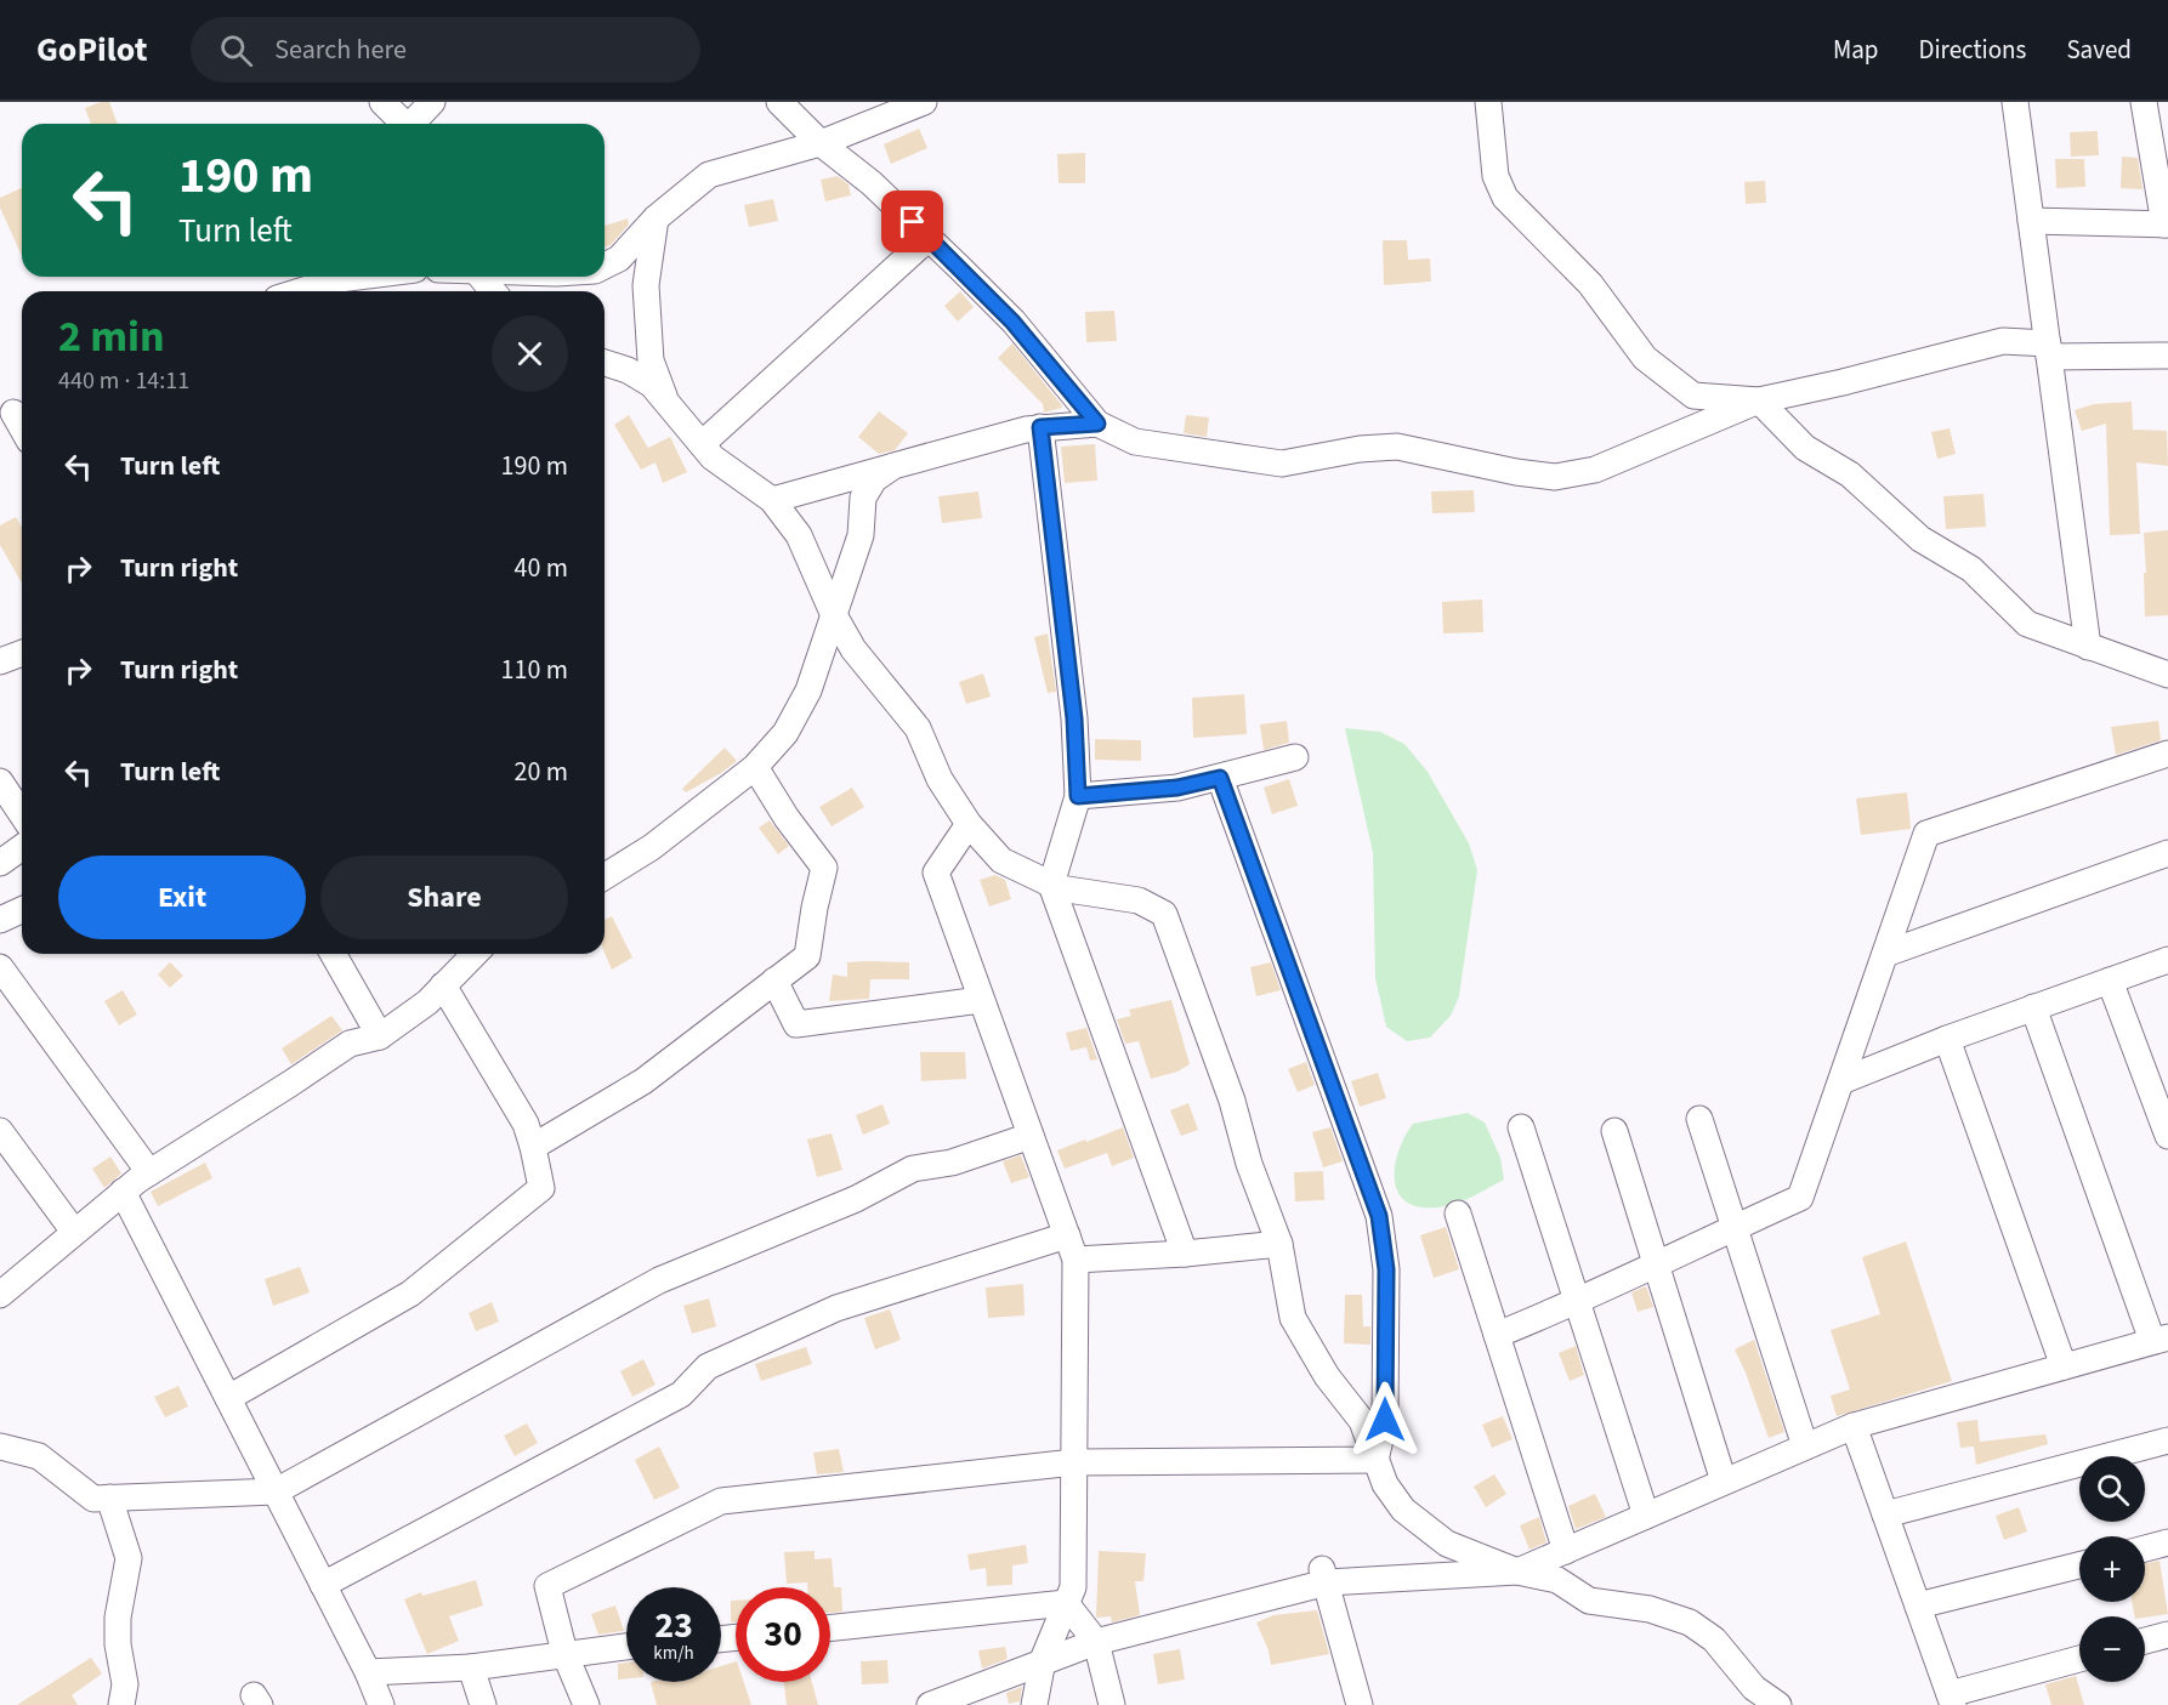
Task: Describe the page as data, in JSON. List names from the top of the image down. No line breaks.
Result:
{"page":{"header":"GoPilot","search":"Search here","nav":["Map","Directions","Saved"],"turn":["190 m","Turn left"],"heading":["2 min","440 m · 14:11"],"list":[{"name":"Turn left","value":"190 m"},{"name":"Turn right","value":"40 m"},{"name":"Turn right","value":"110 m"},{"name":"Turn left","value":"20 m"}],"buttons":["Exit","Share"],"map_buttons":["+","−"],"speed":"23 km/h","limit":"30"}}
